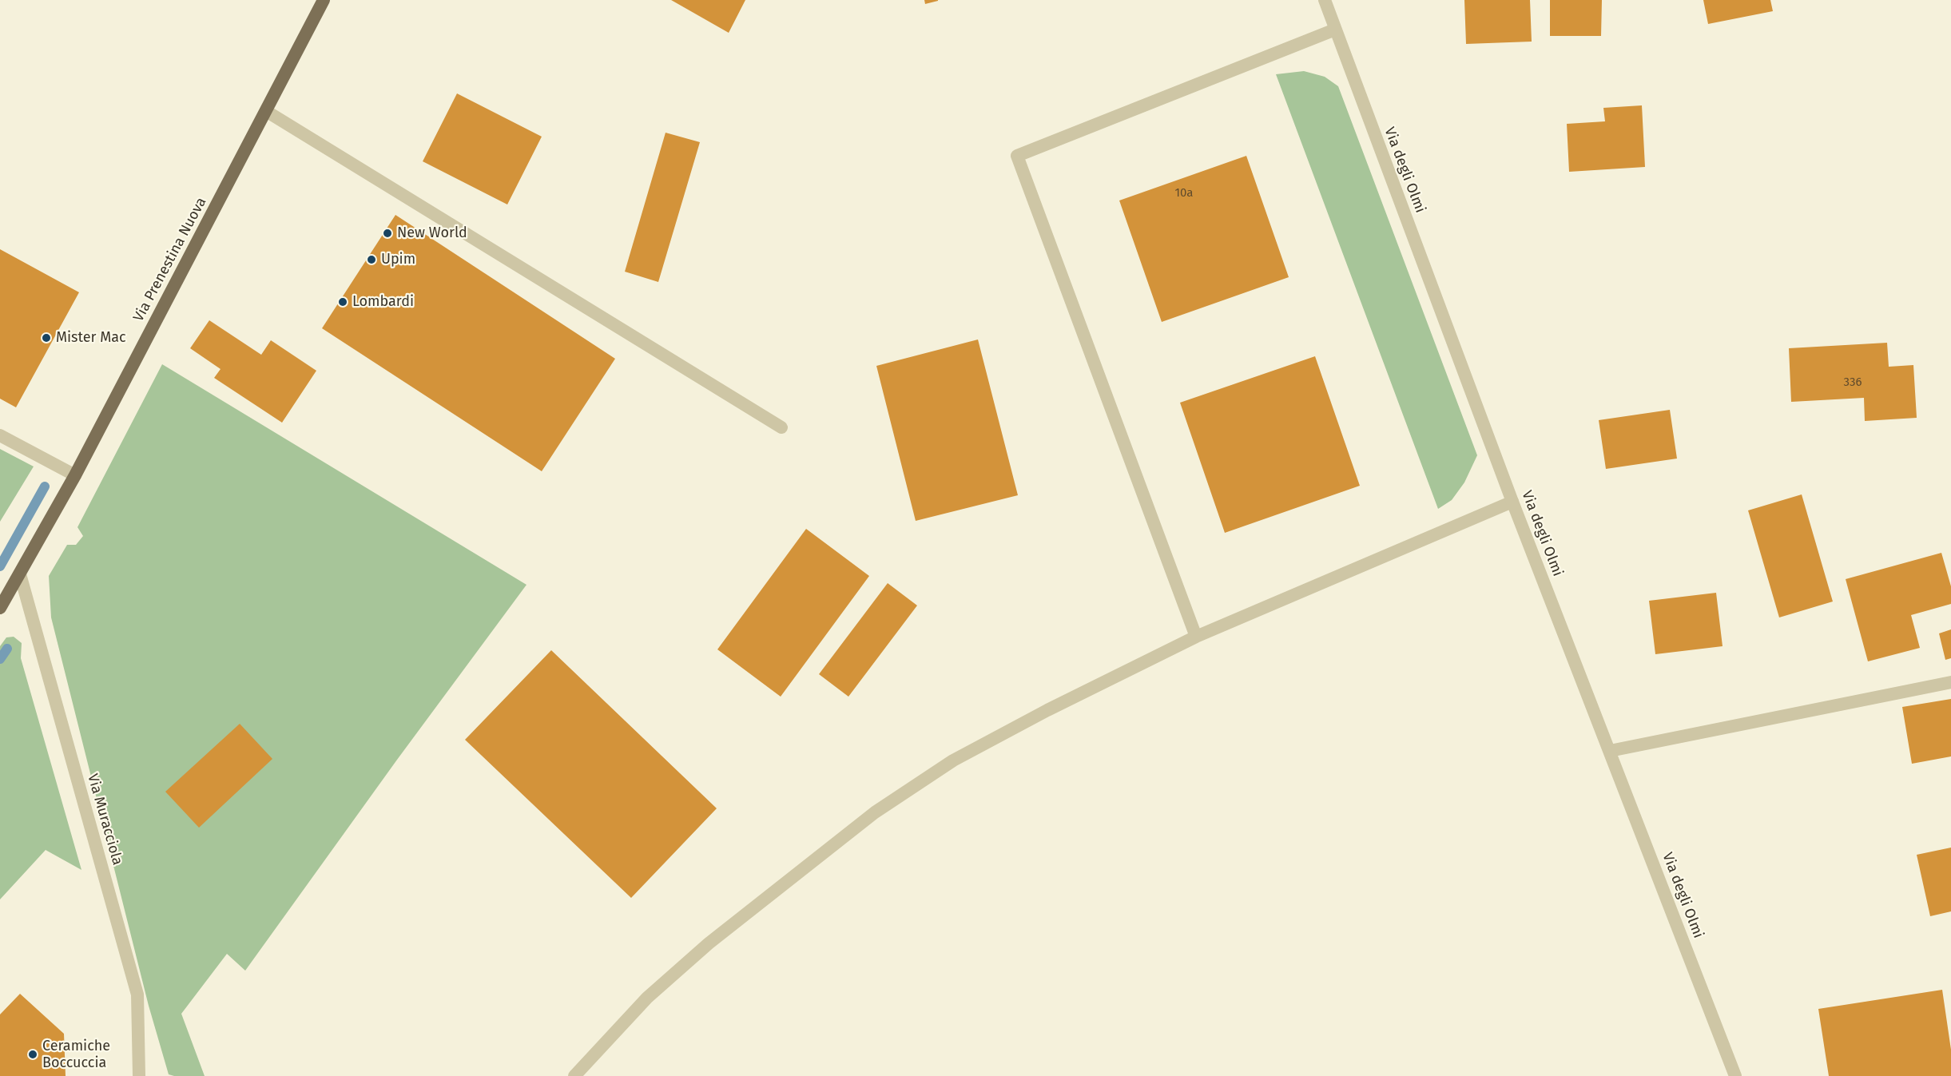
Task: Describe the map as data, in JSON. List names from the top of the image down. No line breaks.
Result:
{"streets":{"main road":["Via Prenestina Nuova"],"street":["Via degli Olmi","Via Muracciola"]},"crossings":[["Via Prenestina Nuova","Via Muracciola"]],"places":["New World","Upim","Lombardi","Mister Mac","Ceramiche Boccuccia"],"house_numbers":["10a","336"]}
